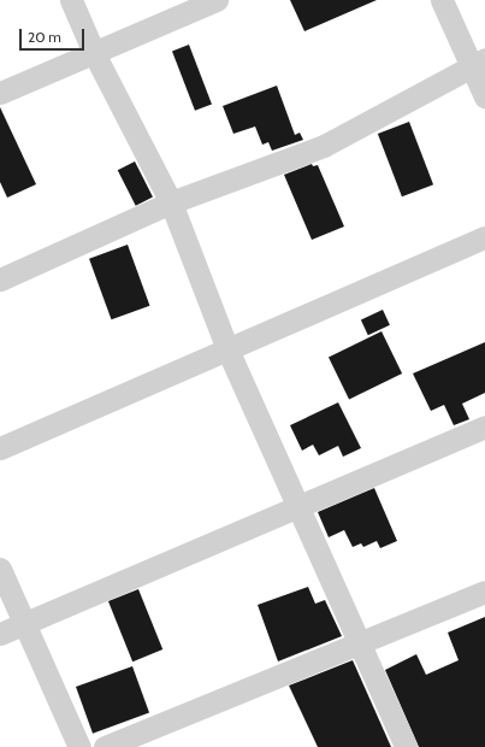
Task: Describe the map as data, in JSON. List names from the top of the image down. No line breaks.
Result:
{"scale_bar":"20 m"}
